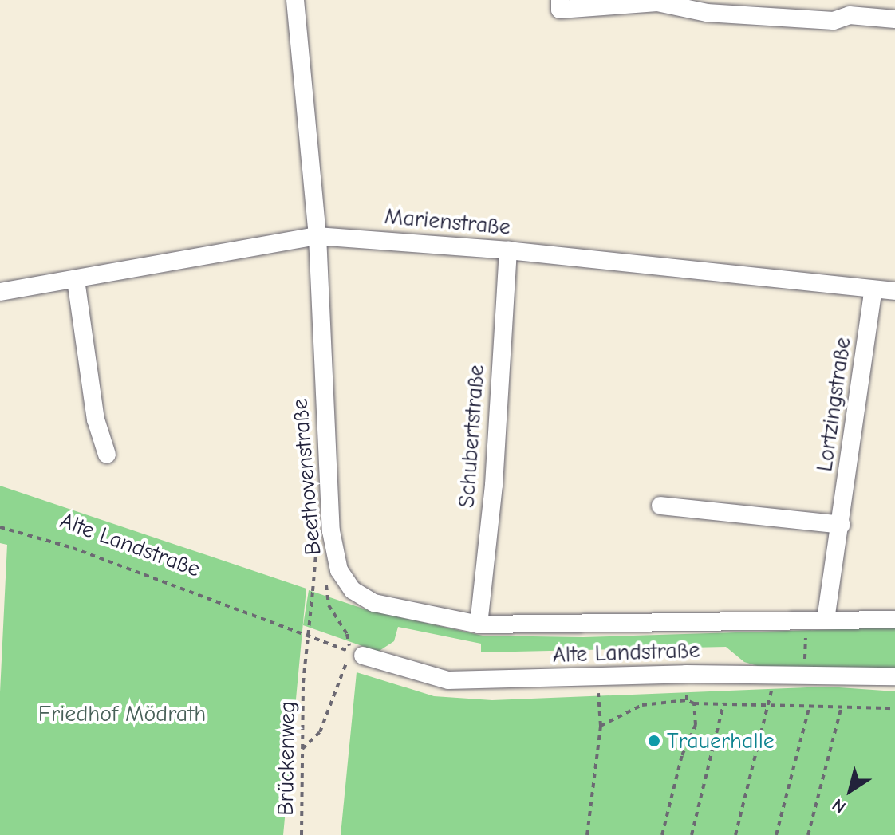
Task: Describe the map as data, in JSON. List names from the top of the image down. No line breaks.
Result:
{"streets":{"street":["Marienstraße","Lortzingstraße","Schubertstraße","Beethovenstraße","Alte Landstraße"],"path":["Brückenweg"]},"crossings":[["Marienstraße","Lortzingstraße"],["Marienstraße","Schubertstraße"],["Marienstraße","Beethovenstraße"],["Lortzingstraße","Beethovenstraße"],["Schubertstraße","Beethovenstraße"]],"parks":["Friedhof Mödrath"],"places":["Trauerhalle"],"north":"bottom left"}
